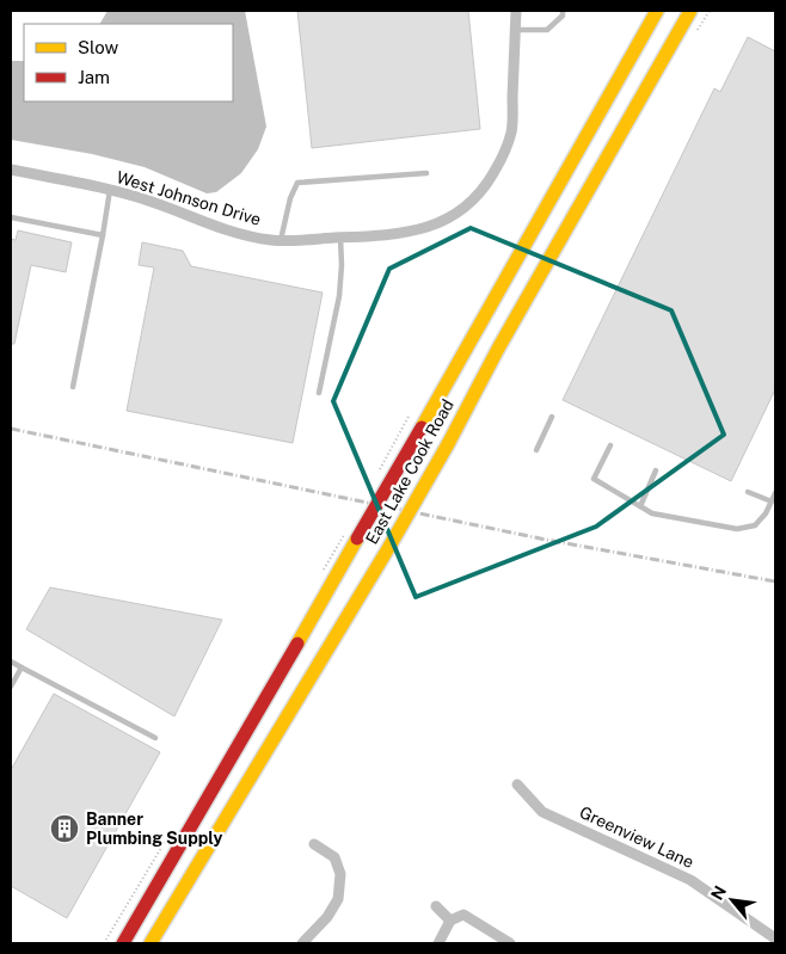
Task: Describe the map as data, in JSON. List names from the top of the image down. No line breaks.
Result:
{"streets":{"main road":["East Lake Cook Road"],"street":["West Johnson Drive","Greenview Lane"]},"places":{"building":["Banner Plumbing Supply"]},"legend":["Slow","Jam"],"north":"top left"}
